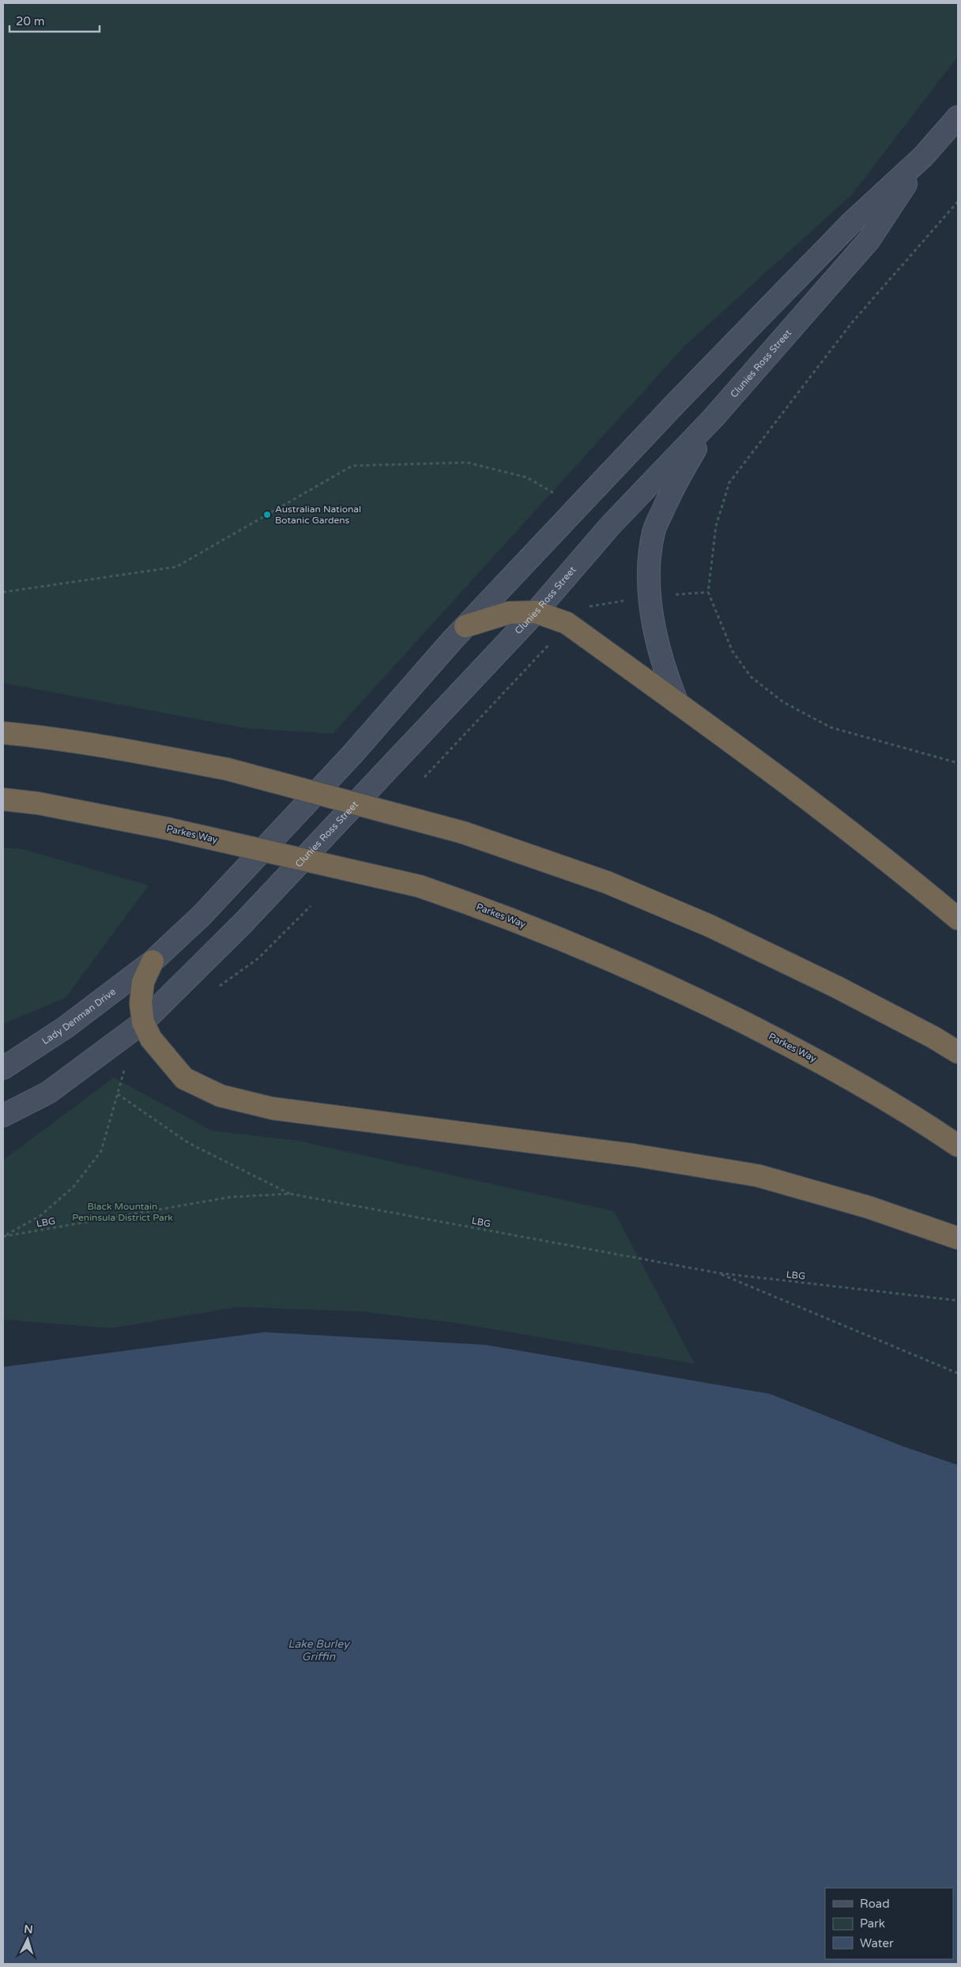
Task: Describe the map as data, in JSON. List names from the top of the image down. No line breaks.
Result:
{"streets":{"highway":["Parkes Way"],"street":["Clunies Ross Street","Lady Denman Drive"],"path":["LBG"]},"crossings":[["Clunies Ross Street","Lady Denman Drive"]],"water":["Lake Burley Griffin"],"parks":["Black Mountain Peninsula District Park"],"places":["Australian National Botanic Gardens"],"legend":["Road","Park","Water"],"scale_bar":"20 m","north":"top"}
